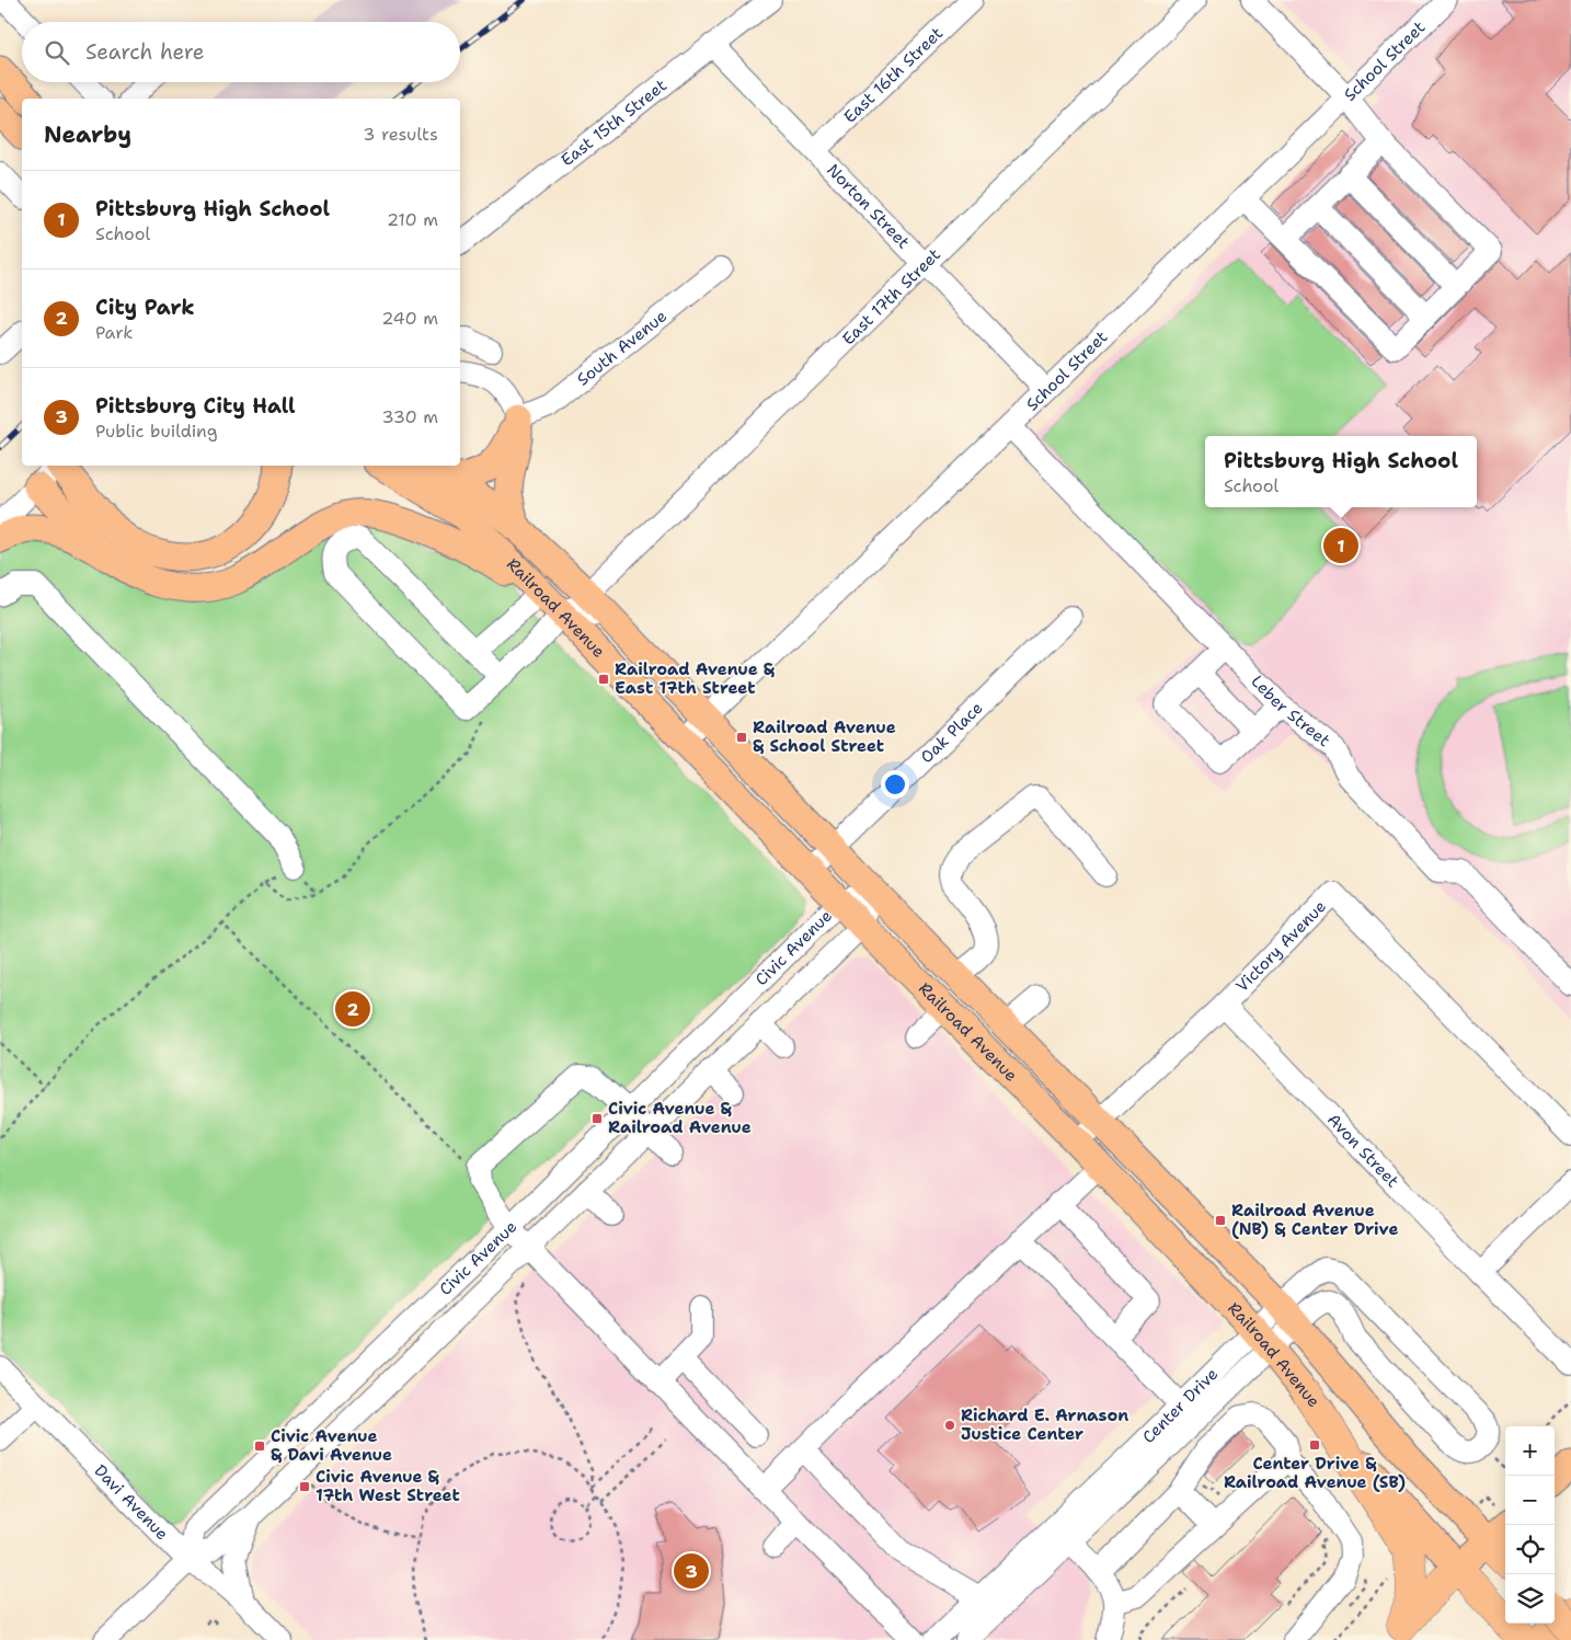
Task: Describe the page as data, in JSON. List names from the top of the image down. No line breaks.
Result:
{"streets":{"highway":["Railroad Avenue"],"street":["School Street","East 16th Street","East 15th Street","Norton Street","East 17th Street","South Avenue","Leber Street","Oak Place","Victory Avenue","Civic Avenue","Avon Street","Center Drive","Davi Avenue"]},"crossings":[["School Street","Norton Street"],["School Street","Railroad Avenue"],["School Street","Leber Street"],["East 16th Street","Norton Street"],["East 15th Street","Norton Street"],["Norton Street","East 17th Street"],["East 17th Street","Railroad Avenue"],["Railroad Avenue","Oak Place"],["Railroad Avenue","Victory Avenue"],["Railroad Avenue","Civic Avenue"],["Railroad Avenue","Center Drive"],["Victory Avenue","Avon Street"],["Civic Avenue","Davi Avenue"]],"places":{"transit":["Railroad Avenue & East 17th Street","Railroad Avenue & School Street","Civic Avenue & Railroad Avenue","Railroad Avenue (NB) & Center Drive","Center Drive & Railroad Avenue (SB)","Civic Avenue & Davi Avenue","Civic Avenue & 17th West Street"],"other":["Richard E. Arnason Justice Center"]},"page":{"search":"Search here","heading":["Nearby","3 results"],"list":[{"mark":"1","name":"Pittsburg High School","note":"School","value":"210 m"},{"mark":"2","name":"City Park","note":"Park","value":"240 m"},{"mark":"3","name":"Pittsburg City Hall","note":"Public building","value":"330 m"}],"popup":["Pittsburg High School","School"],"pins":["1","2","3"],"map_buttons":["+","−"]}}
